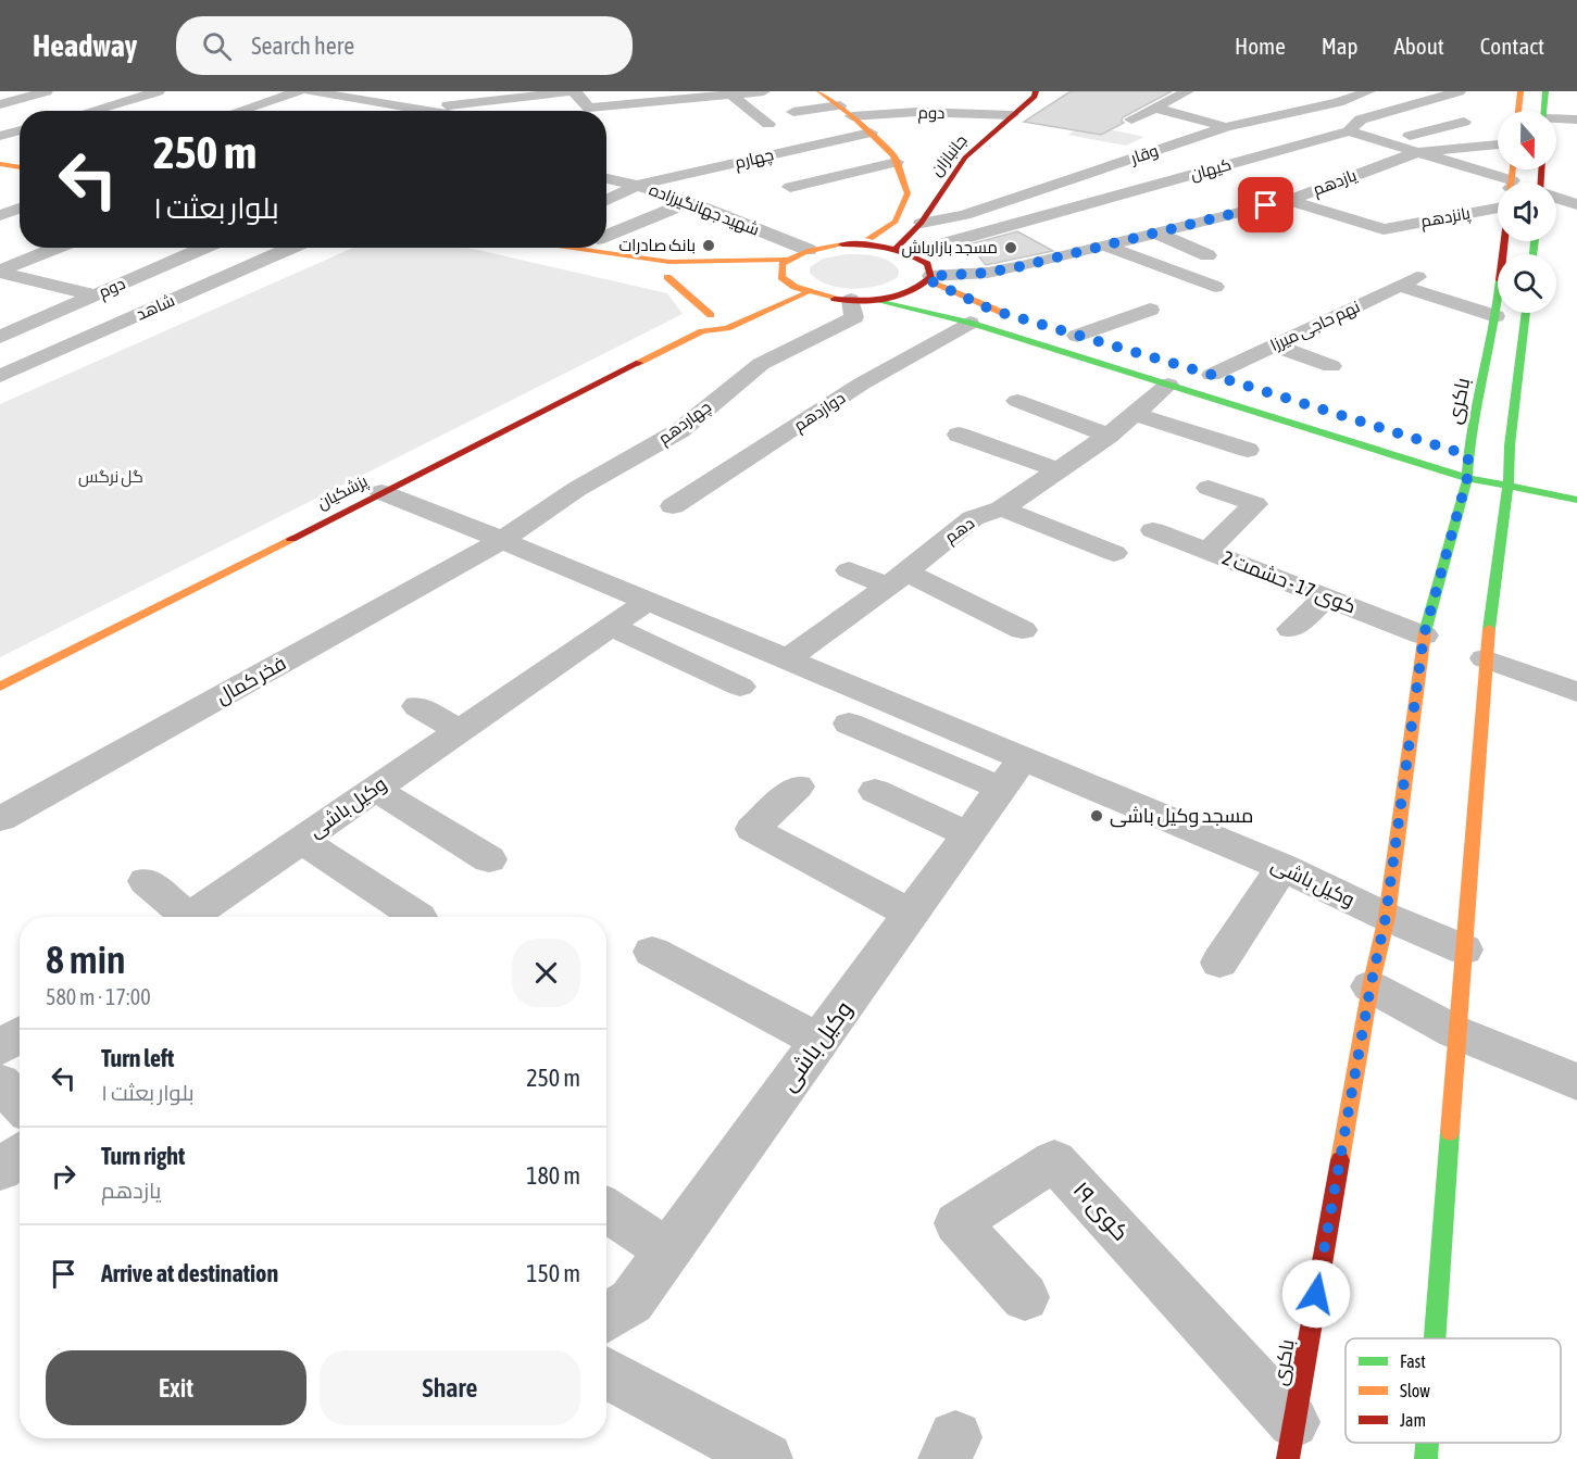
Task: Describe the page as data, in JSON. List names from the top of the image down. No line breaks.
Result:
{"streets":{"main road":["جانبازان","باکری","پزشکیان"],"street":["دوم","وقار","چهارم","کیهان","یازدهم","شهید جهانگیرزاده","پانزدهم","شاهد","نهم حاجی میرزا","دوازدهم","چهاردهم","دهم","کوی 17 - حشمت 2","فخر کمال","وکیل باشی","کوی ۱۹"]},"crossings":[["دوم","جانبازان"],["وقار","جانبازان"],["جانبازان","کیهان"],["چهارم","شهید جهانگیرزاده"],["یازدهم","پانزدهم"],["نهم حاجی میرزا","باکری"],["باکری","کوی 17 - حشمت 2"],["باکری","وکیل باشی"],["باکری","کوی ۱۹"],["چهاردهم","فخر کمال"],["چهاردهم","وکیل باشی"],["پزشکیان","وکیل باشی"],["دهم","وکیل باشی"],["فخر کمال","وکیل باشی"]],"parks":["گل نرگس"],"places":["بانک صادرات","مسجد بازارباش","مسجد وکیل باشی"],"legend":["Fast","Slow","Jam"],"north":"bottom","page":{"header":"Headway","search":"Search here","nav":["Home","Map","About","Contact"],"turn":["250 m","بلوار بعثت ۱"],"heading":["8 min","580 m · 17:00"],"list":[{"name":"Turn left","note":"بلوار بعثت ۱","value":"250 m"},{"name":"Turn right","note":"یازدهم","value":"180 m"},{"name":"Arrive at destination","value":"150 m"}],"buttons":["Exit","Share"]}}
